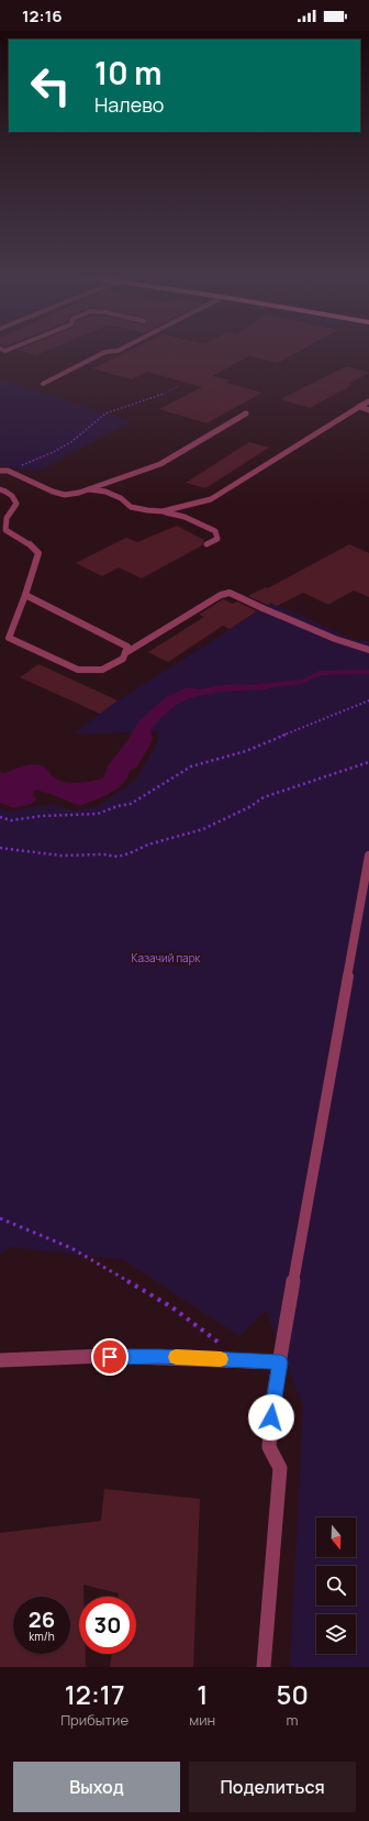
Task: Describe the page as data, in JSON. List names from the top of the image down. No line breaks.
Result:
{"parks":["Казачий парк"],"north":"bottom","page":{"status":"12:16","turn":["10 m","Налево"],"speed":"26 km/h","limit":"30","eta":["12:17","Прибытие","1","мин","50","m"],"buttons":["Выход","Поделиться"]}}
